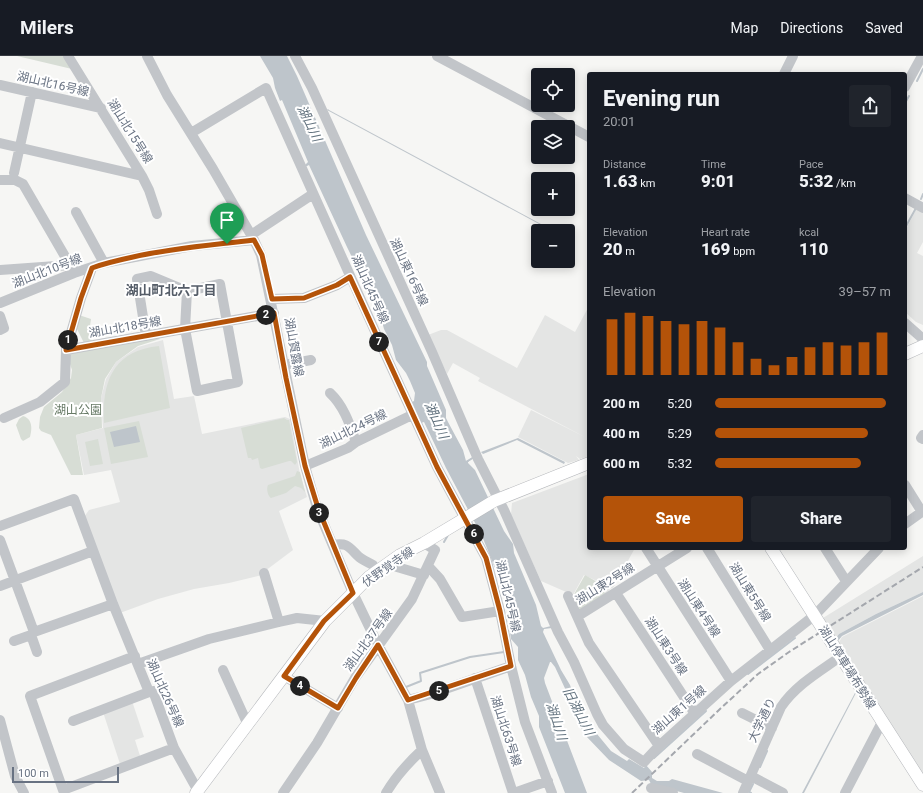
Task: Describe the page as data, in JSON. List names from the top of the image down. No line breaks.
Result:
{"streets":{"main road":["伏野覚寺線","湖山停車場布勢線"],"street":["湖山北16号線","湖山北15号線","湖山北10号線","湖山東16号線","湖山北45号線","湖山北18号線","湖山賀露線","湖山北24号線","湖山東2号線","湖山東5号線","湖山東4号線","湖山北37号線","湖山東3号線","湖山北26号線","湖山東1号線","大学通り","湖山北63号線"]},"crossings":[["湖山北16号線","湖山北15号線"],["湖山北10号線","湖山北18号線"],["湖山北10号線","湖山賀露線"],["湖山東16号線","伏野覚寺線"],["湖山東16号線","湖山東1号線"],["湖山北45号線","湖山賀露線"],["湖山北45号線","湖山北24号線"],["湖山北45号線","伏野覚寺線"],["湖山北45号線","湖山北63号線"],["湖山北18号線","湖山賀露線"],["湖山賀露線","湖山北24号線"],["湖山賀露線","伏野覚寺線"],["湖山賀露線","湖山北37号線"],["伏野覚寺線","湖山北37号線"],["伏野覚寺線","湖山北26号線"],["湖山東2号線","湖山東4号線"],["湖山東2号線","湖山東3号線"],["湖山東2号線","湖山東1号線"],["湖山東5号線","湖山東1号線"],["湖山東4号線","湖山東1号線"],["湖山東3号線","湖山東1号線"],["湖山停車場布勢線","湖山東1号線"],["湖山停車場布勢線","大学通り"]],"districts":["湖山町北六丁目"],"water":["湖山川","旧湖山川"],"parks":["湖山公園"],"scale_bar":"100 m","page":{"header":"Milers","nav":["Map","Directions","Saved"],"map_buttons":["+","−"],"heading":["Evening run","20:01"],"stats":[["Distance","1.63 km"],["Time","9:01"],["Pace","5:32 /km"],["Elevation","20 m"],["Heart rate","169 bpm"],["kcal","110"]],"chart":["Elevation","39–57 m"],"pins":["2","1","7","3","6","4","5"],"list":[{"name":"200 m","note":"5:20"},{"name":"400 m","note":"5:29"},{"name":"600 m","note":"5:32"}],"buttons":["Save","Share"],"scale":"100 m"}}
